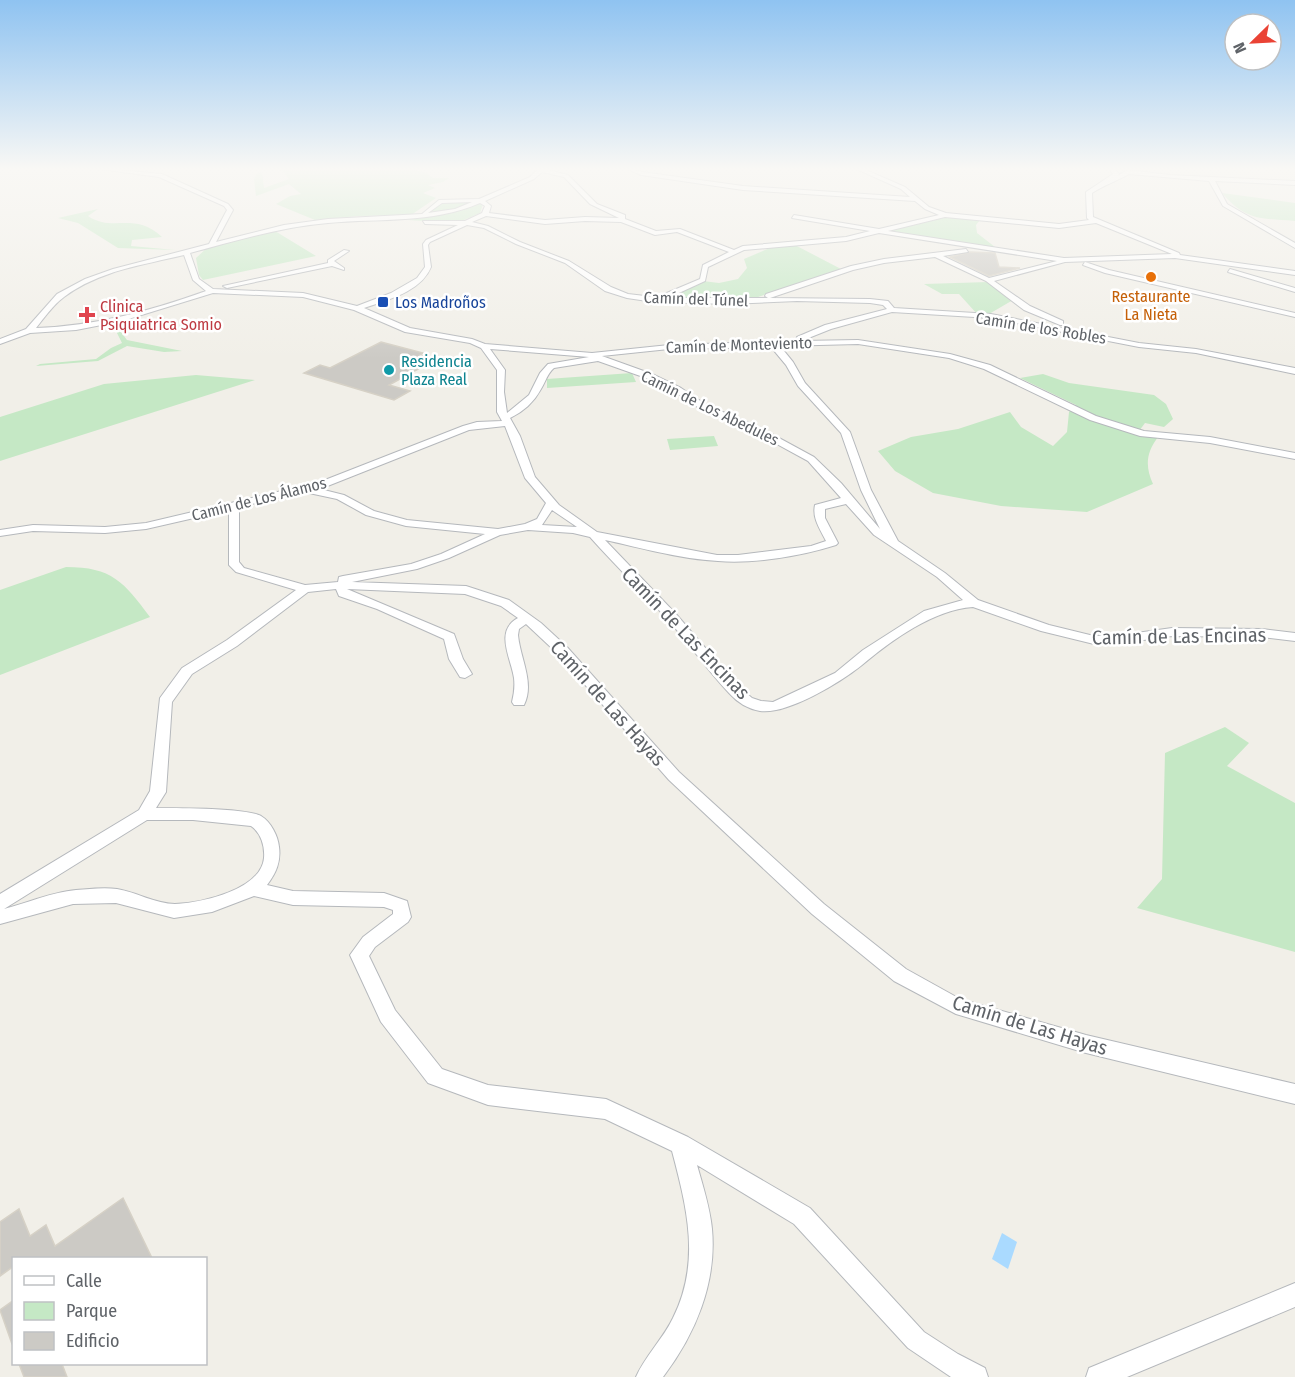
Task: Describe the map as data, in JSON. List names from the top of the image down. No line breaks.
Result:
{"streets":{"street":["Camín del Túnel","Camín de los Robles","Camín de Monteviento","Camín de Los Abedules","Camín de Los Álamos","Camín de Las Encinas","Camín de Las Hayas"]},"crossings":[["Camín del Túnel","Camín de los Robles"],["Camín de los Robles","Camín de Monteviento"],["Camín de Los Abedules","Camín de Los Álamos"],["Camín de Los Abedules","Camín de Las Encinas"],["Camín de Los Álamos","Camín de Las Encinas"]],"places":{"other":["Restaurante La Nieta","Residencia Plaza Real"],"transit":["Los Madroños"],"health":["Clinica Psiquiatrica Somio"]},"legend":["Calle","Parque","Edificio"],"north":"bottom left"}
